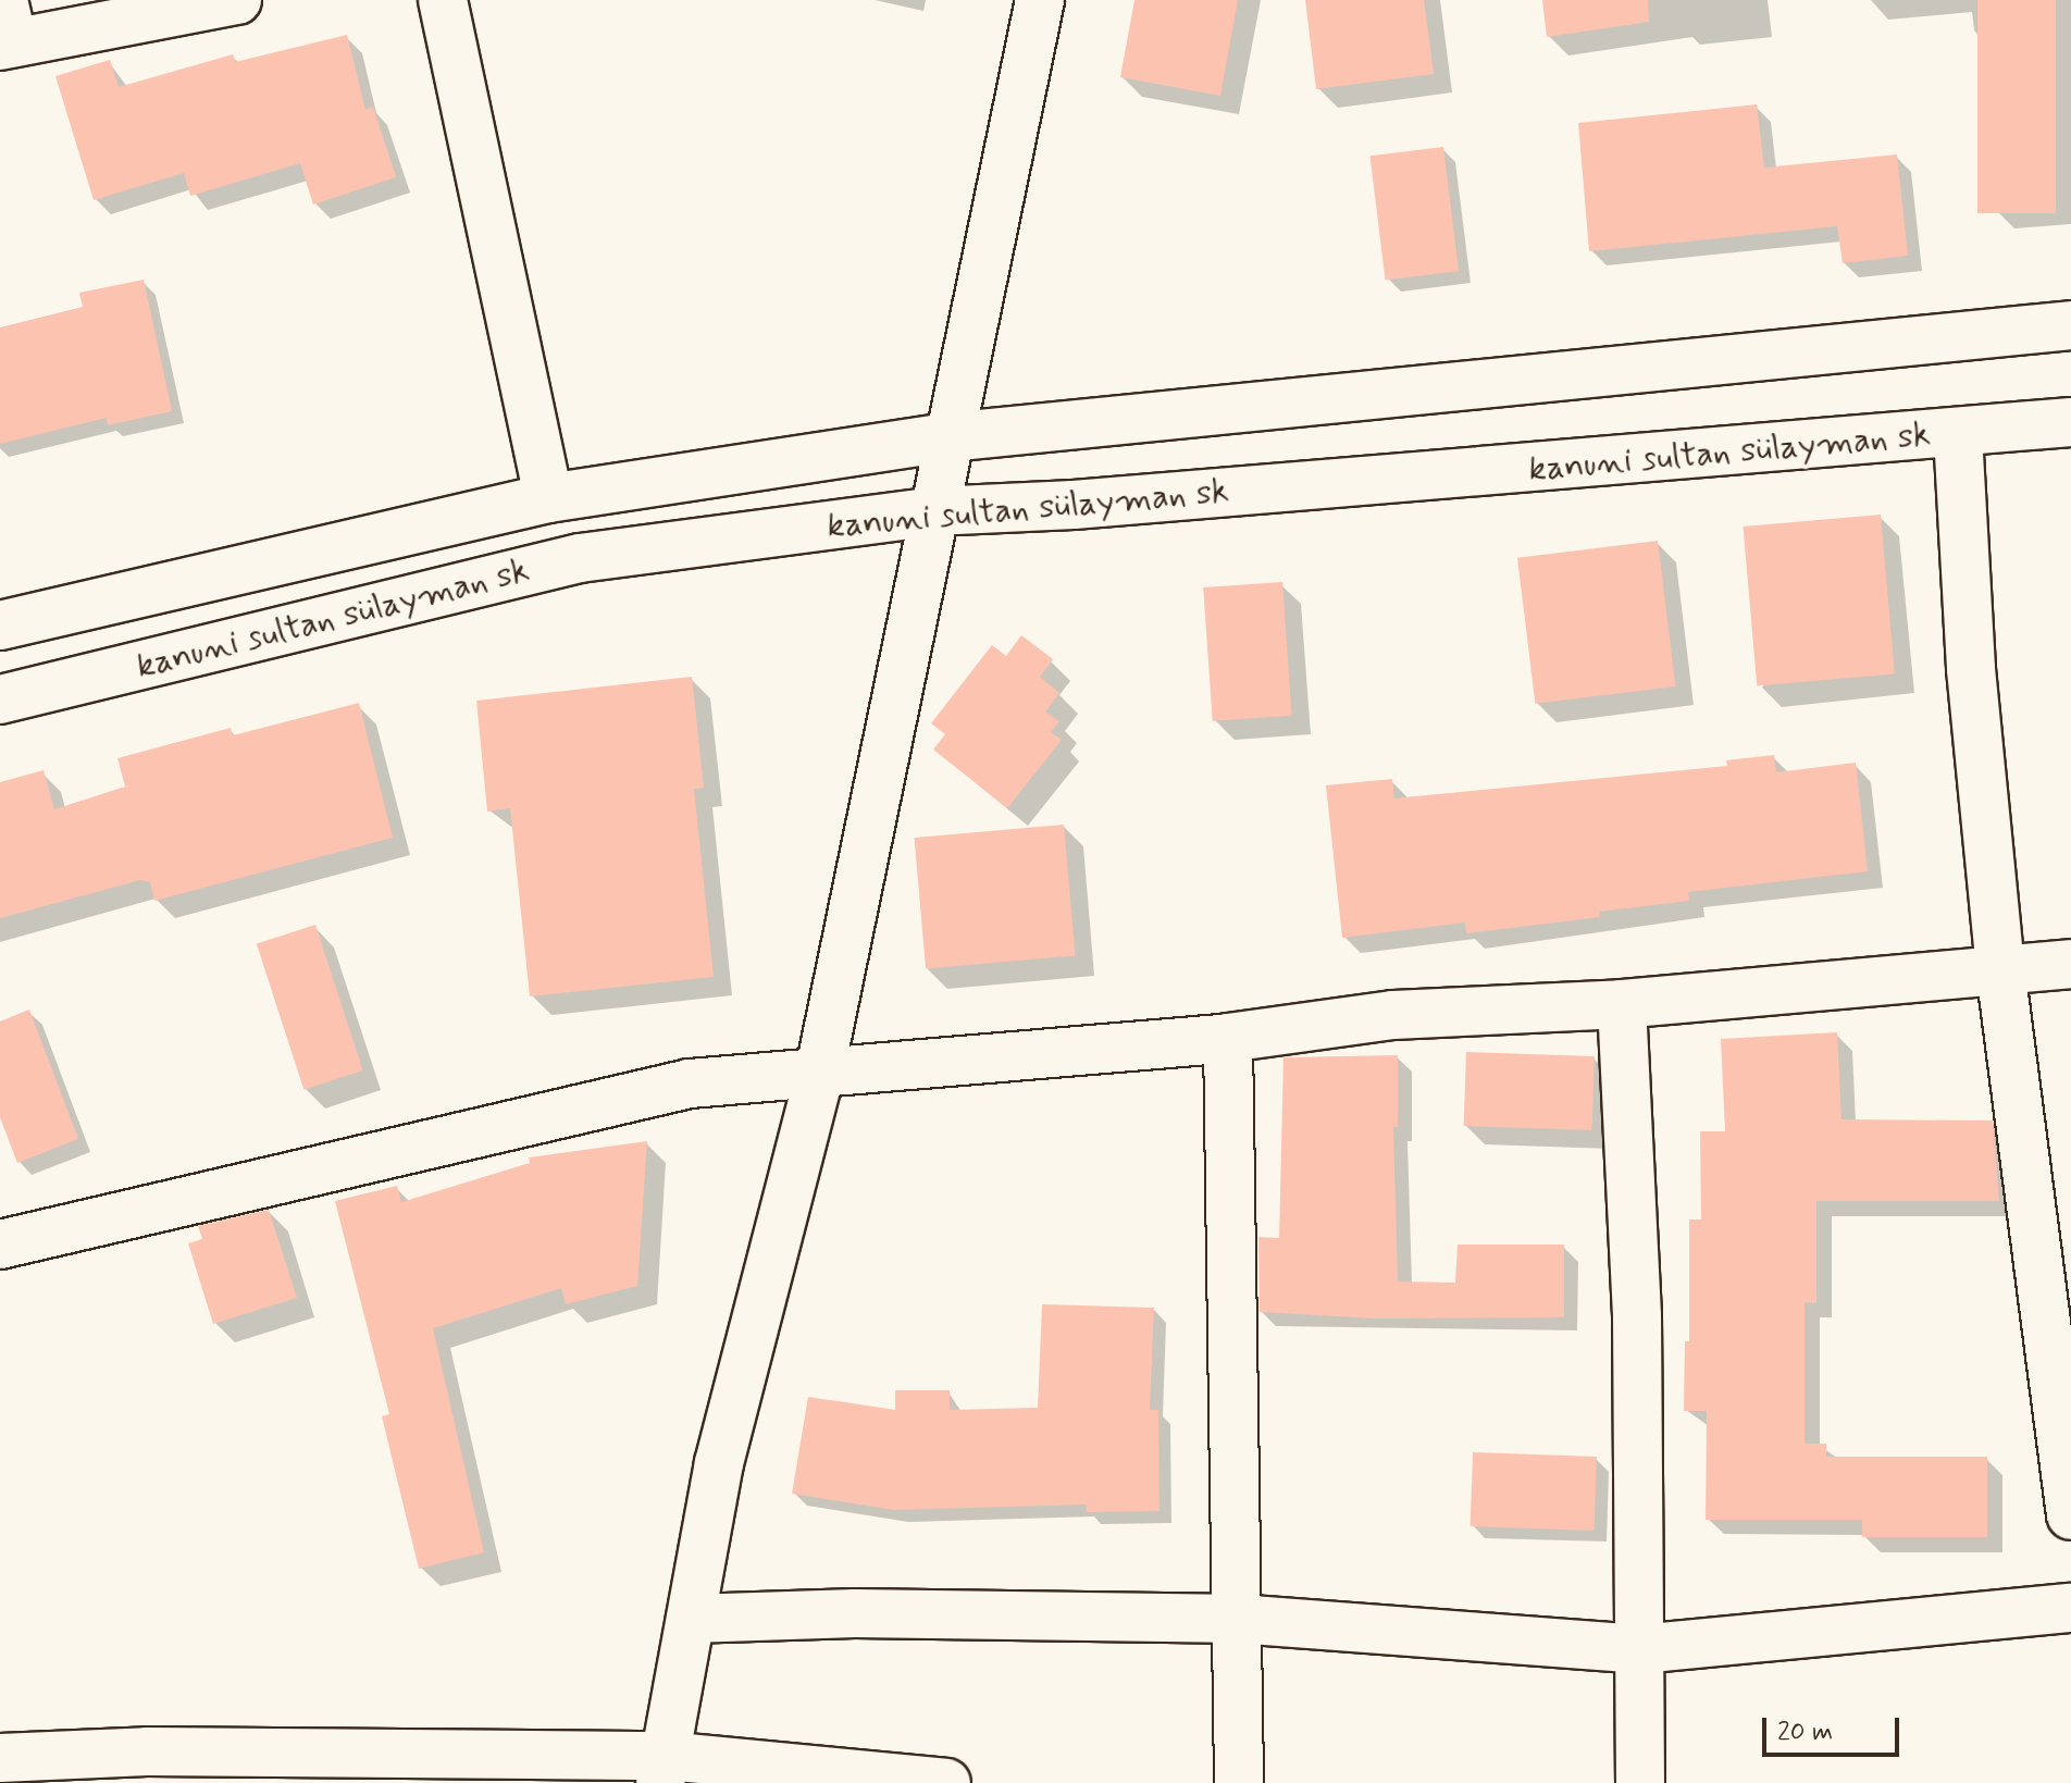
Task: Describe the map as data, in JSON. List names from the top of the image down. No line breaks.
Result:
{"streets":{"street":["kanuni sultan sülayman sk"]},"scale_bar":"20 m"}
